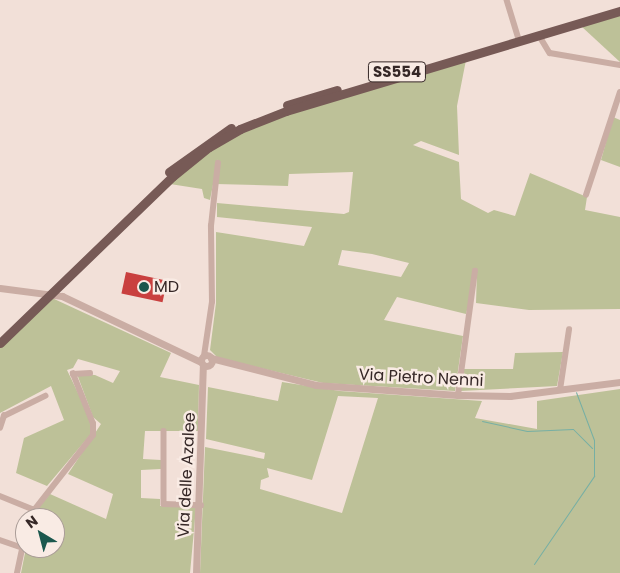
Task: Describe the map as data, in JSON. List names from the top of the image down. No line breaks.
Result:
{"streets":{"main road":["SS554"],"street":["Via Pietro Nenni","Via delle Azalee"]},"crossings":[["Via Pietro Nenni","Via delle Azalee"]],"places":["MD"],"north":"top left"}
